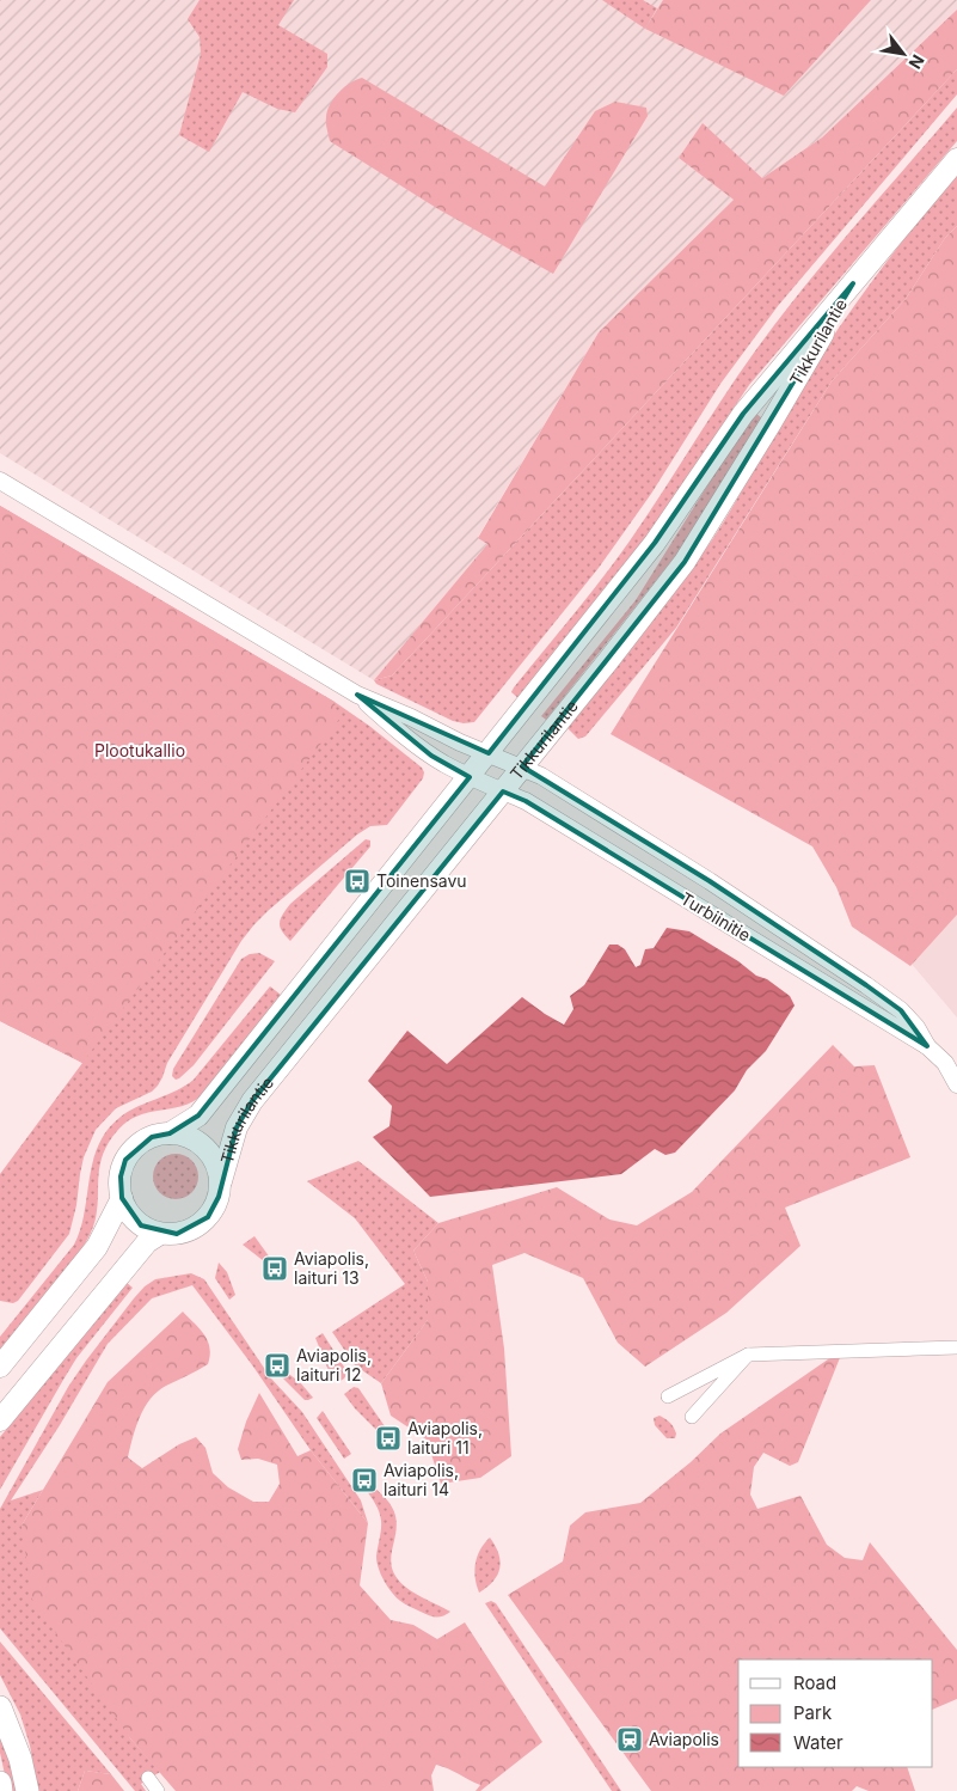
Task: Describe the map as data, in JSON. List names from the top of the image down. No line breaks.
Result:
{"streets":{"main road":["Tikkurilantie"],"street":["Turbiinitie"]},"crossings":[["Tikkurilantie","Turbiinitie"]],"parks":["Plootukallio"],"places":{"bus stop":["Toinensavu","Aviapolis, laituri 13","Aviapolis, laituri 12","Aviapolis, laituri 11","Aviapolis, laituri 14"],"station":["Aviapolis"]},"legend":["Road","Park","Water"],"north":"bottom right"}
